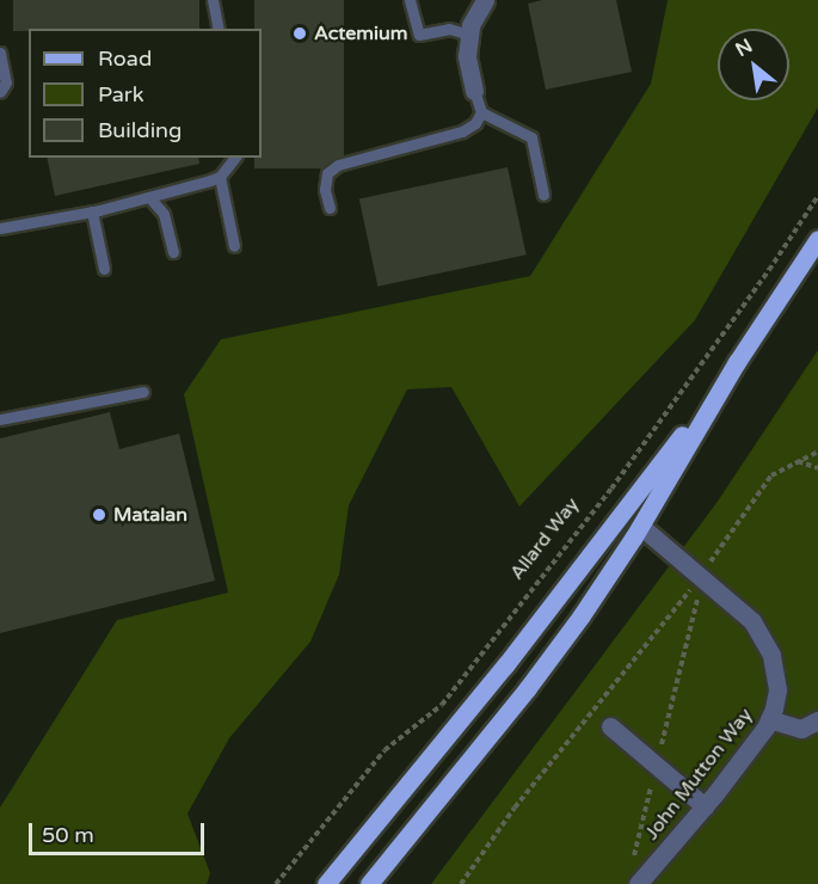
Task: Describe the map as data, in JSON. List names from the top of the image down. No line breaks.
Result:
{"streets":{"street":["John Mutton Way"],"path":["Allard Way"]},"places":["Actemium","Matalan"],"legend":["Road","Park","Building"],"scale_bar":"50 m","north":"top left"}
